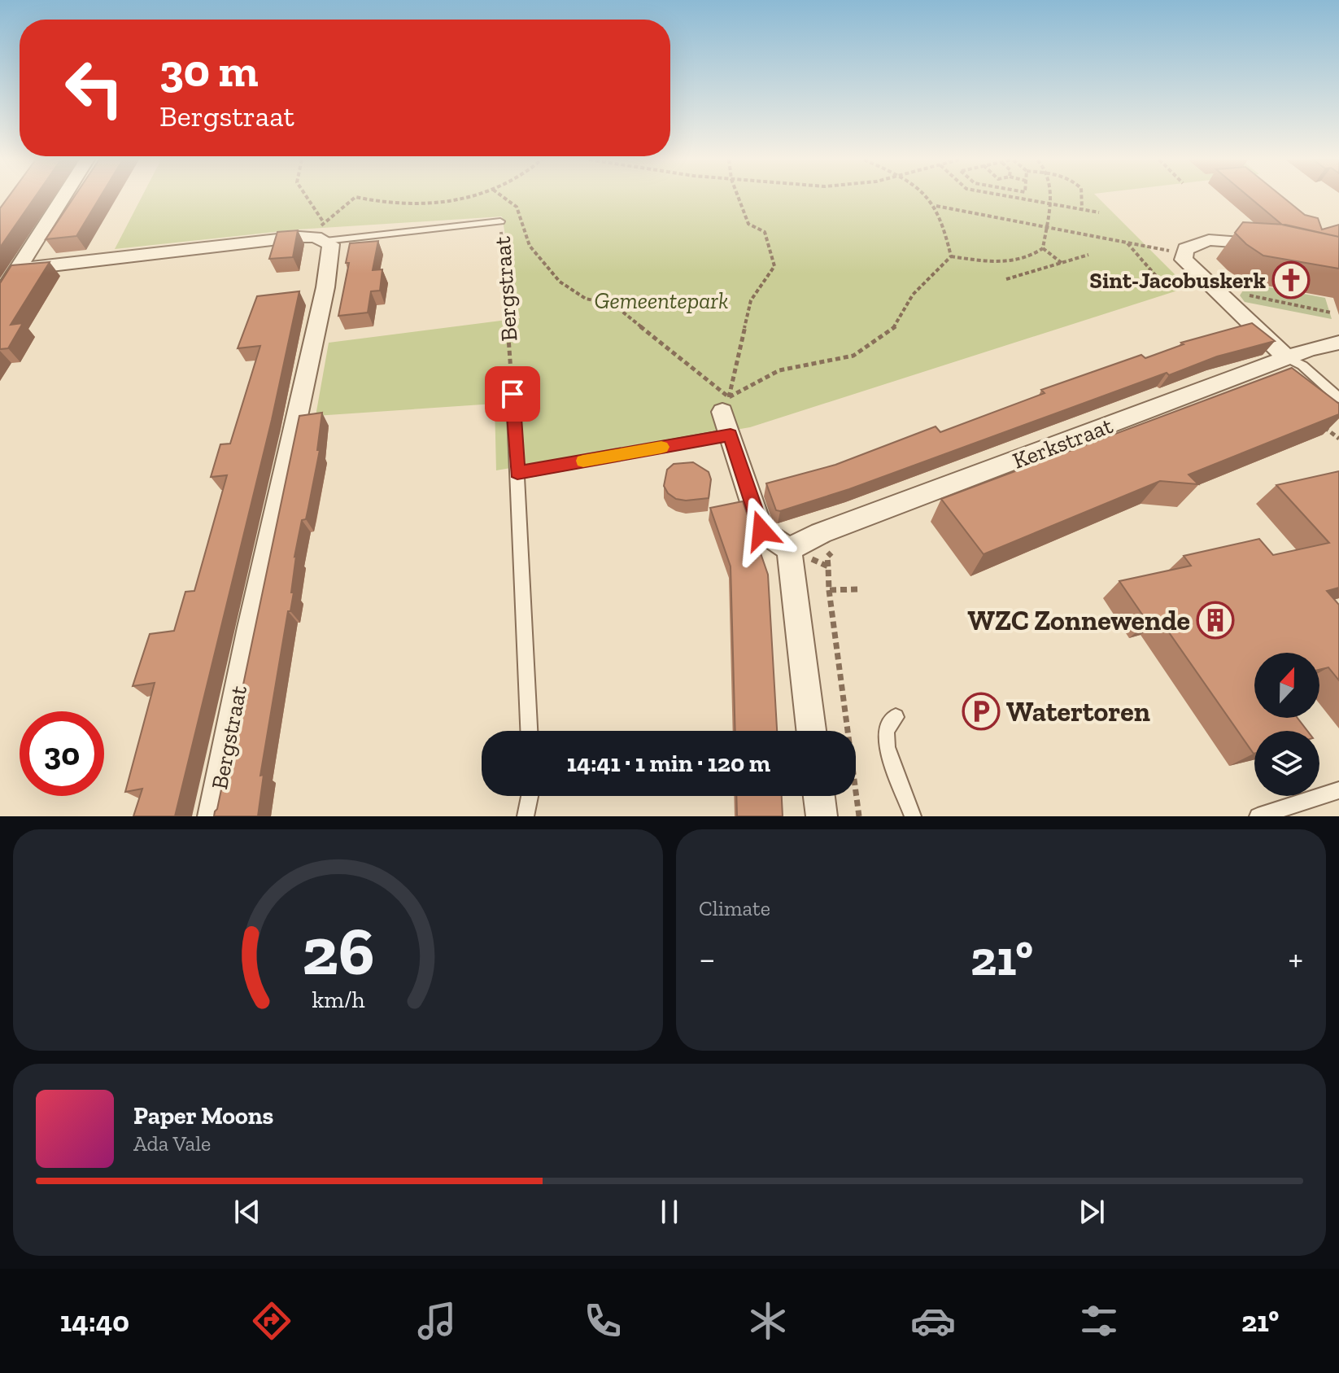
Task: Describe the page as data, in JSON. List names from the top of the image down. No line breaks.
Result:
{"streets":{"street":["Bergstraat","Kerkstraat"]},"parks":["Gemeentepark"],"places":{"church":["Sint-Jacobuskerk"],"building":["WZC Zonnewende"],"parking":["Watertoren"]},"north":"top","page":{"turn":["30 m","Bergstraat"],"limit":"30","trip":"14:41 · 1 min · 120 m","tile":"Climate","heat":["−","21°","+"],"song":["Paper Moons","Ada Vale"],"tabs":["14:40","21°"],"gauge":["26","km/h"]}}
